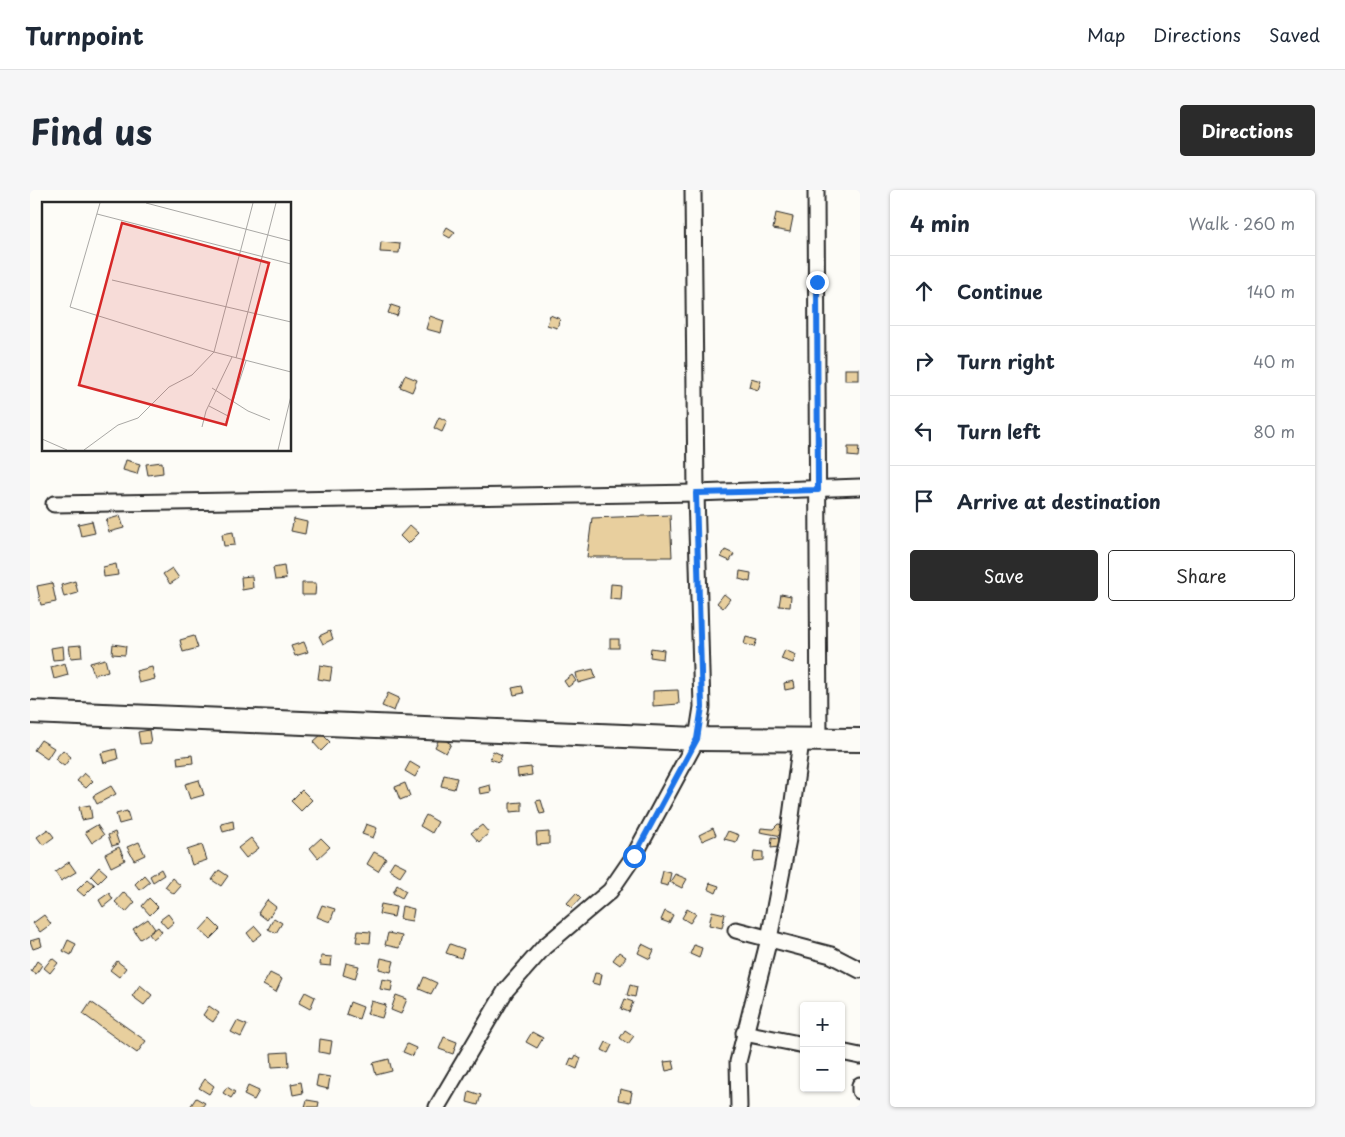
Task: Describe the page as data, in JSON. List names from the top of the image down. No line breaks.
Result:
{"page":{"header":"Turnpoint","nav":["Map","Directions","Saved"],"title":"Find us","buttons":["Directions",["Save","Share"]],"heading":["4 min","Walk · 260 m"],"list":[["Continue","140 m"],["Turn right","40 m"],["Turn left","80 m"],"Arrive at destination"],"map_buttons":["+","−"]}}
